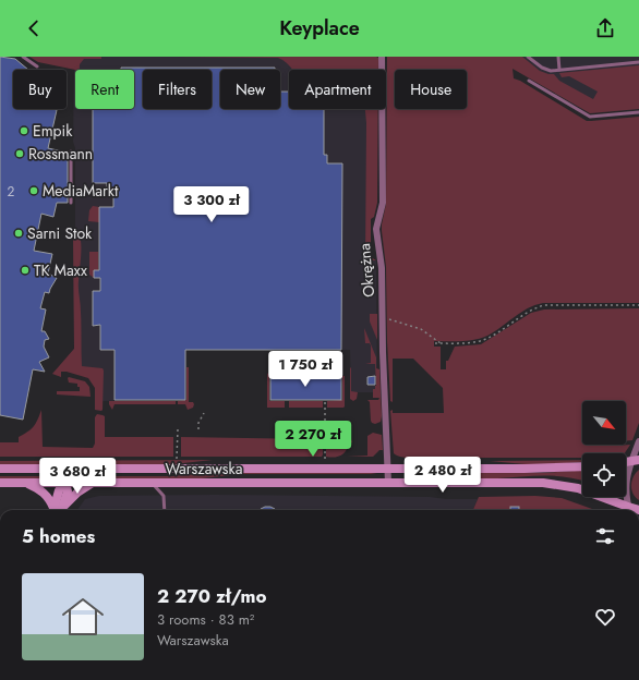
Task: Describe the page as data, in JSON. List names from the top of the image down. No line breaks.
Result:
{"streets":{"main road":["Warszawska"],"street":["Okrężna"]},"crossings":[["Okrężna","Warszawska"]],"places":["Empik","Rossmann","MediaMarkt","Sarni Stok","TK Maxx"],"house_numbers":["2"],"north":"bottom right","page":{"header":"Keyplace","chip":["Buy","Rent","Filters","New","Apartment","House"],"price":["3 300 zł","1 750 zł","2 270 zł","2 480 zł","3 680 zł"],"heading":"5 homes","list":[{"name":"2 270 zł/mo","note":"3 rooms · 83 m² · Warszawska"}]}}
